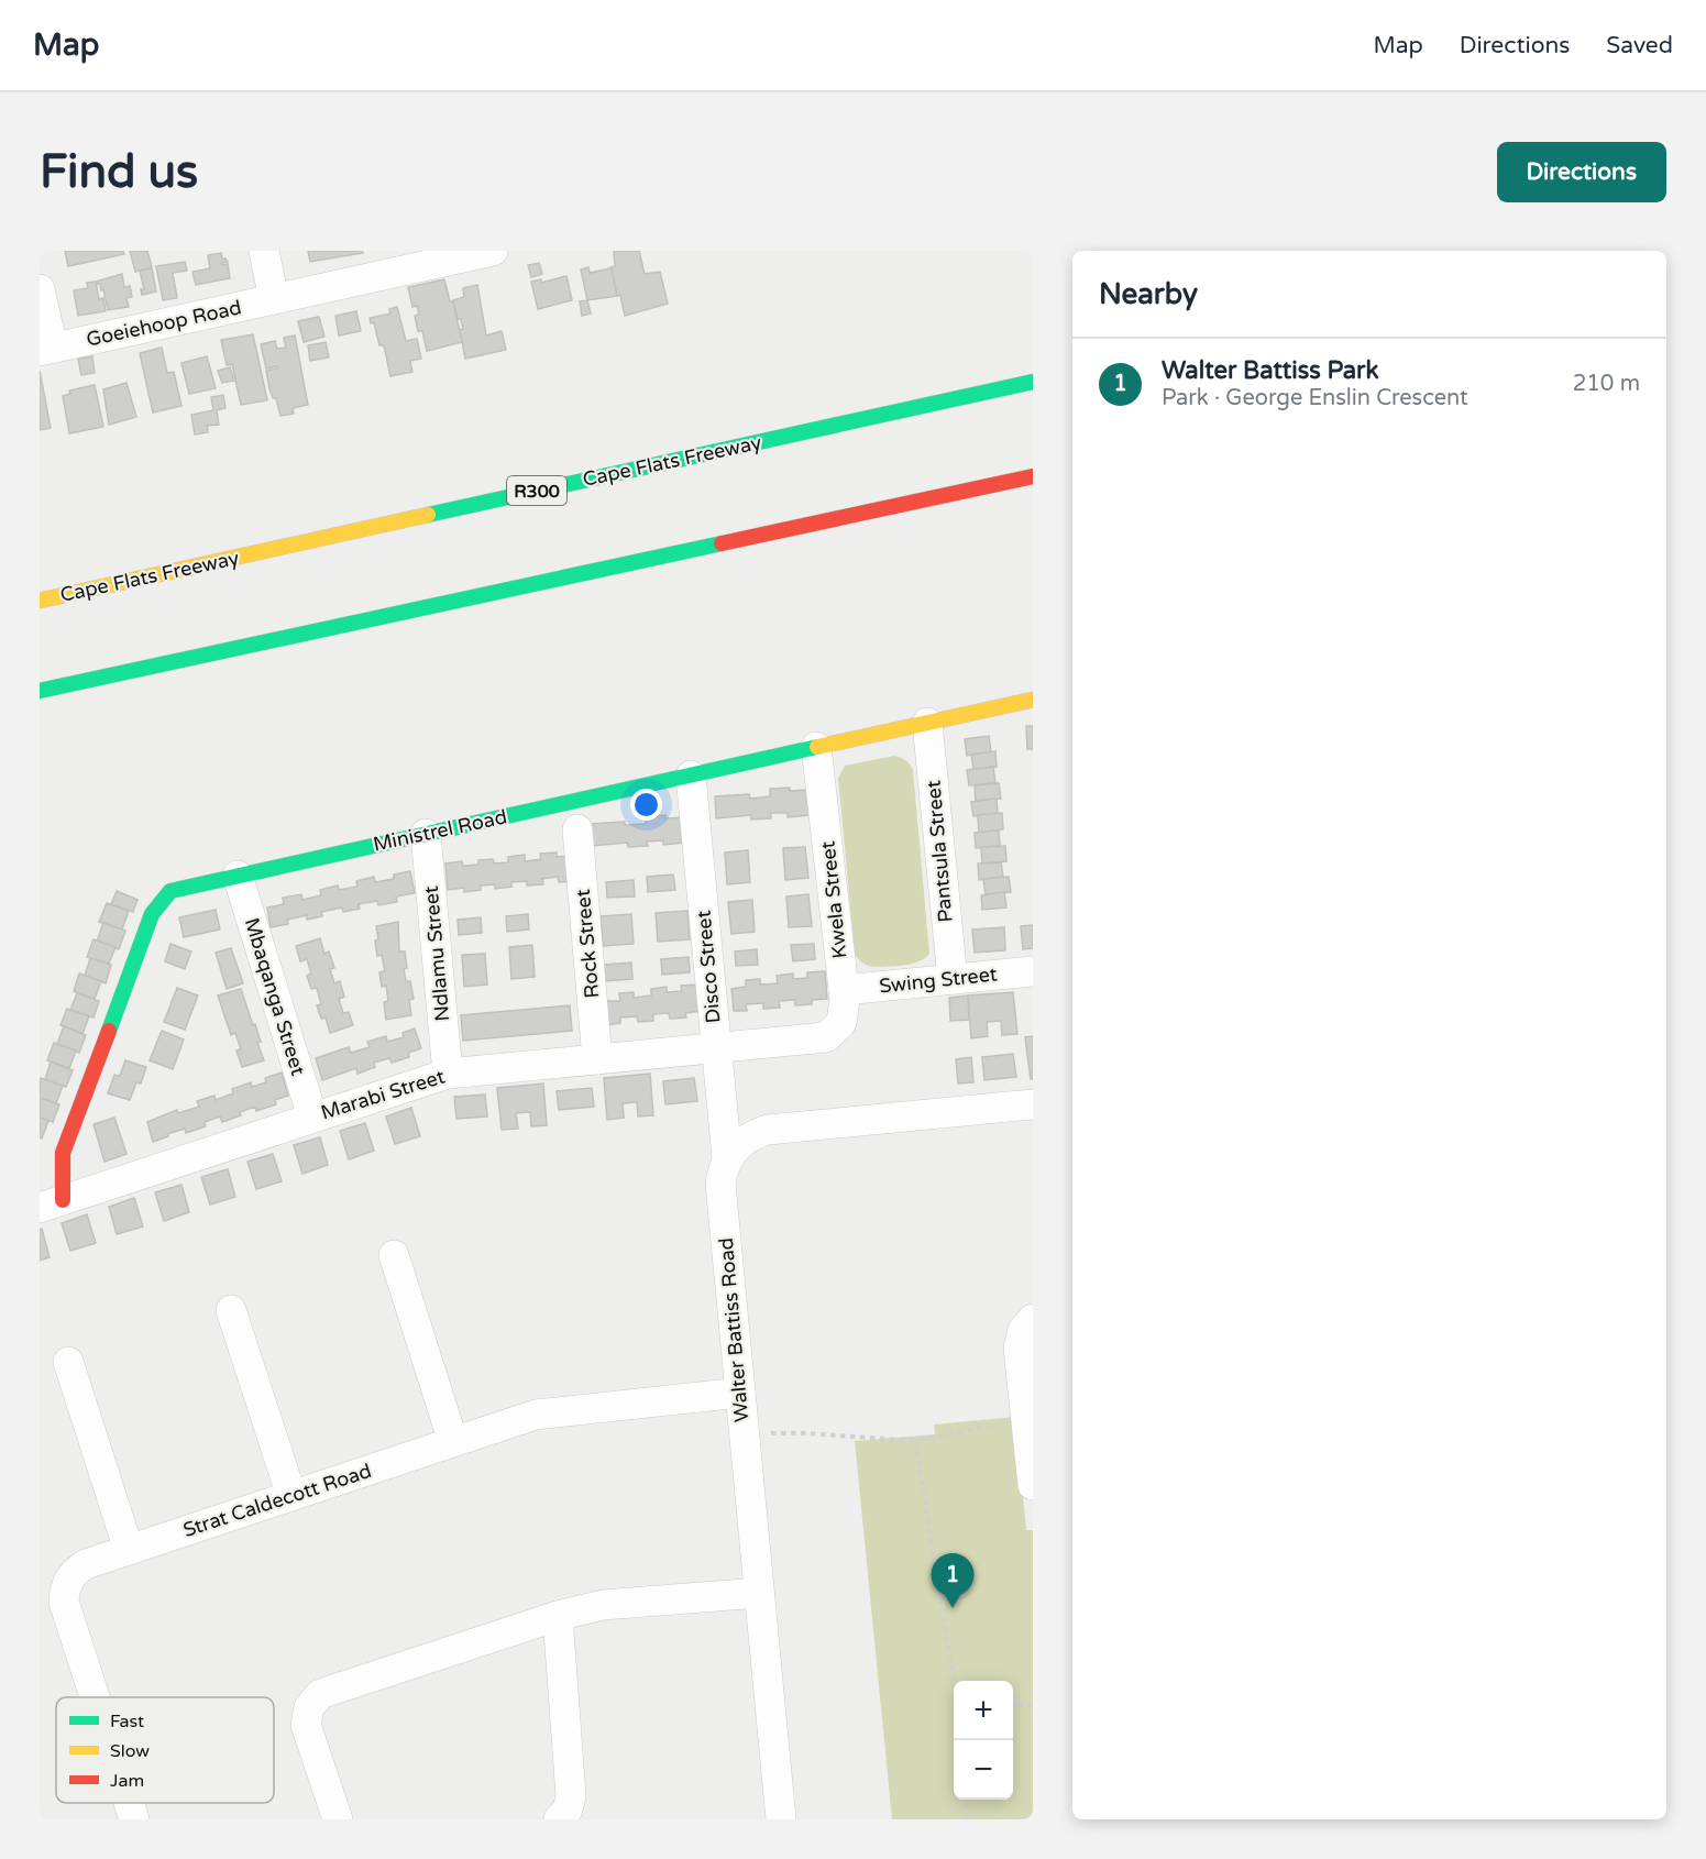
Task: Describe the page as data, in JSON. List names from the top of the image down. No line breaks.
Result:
{"streets":{"main road":["Cape Flats Freeway","R300","Ministrel Road"],"street":["Goeiehoop Road","Pantsula Street","Kwela Street","Rock Street","Ndlamu Street","Disco Street","Swing Street","Mbaqanga Street","Marabi Street","Walter Battiss Road","Strat Caldecott Road"]},"crossings":[["Ministrel Road","Pantsula Street"],["Ministrel Road","Kwela Street"],["Ministrel Road","Ndlamu Street"],["Ministrel Road","Disco Street"],["Ministrel Road","Mbaqanga Street"],["Ministrel Road","Marabi Street"],["Pantsula Street","Swing Street"],["Kwela Street","Swing Street"],["Kwela Street","Marabi Street"],["Rock Street","Marabi Street"],["Ndlamu Street","Marabi Street"],["Disco Street","Marabi Street"],["Disco Street","Walter Battiss Road"],["Mbaqanga Street","Marabi Street"],["Walter Battiss Road","Strat Caldecott Road"]],"legend":["Fast","Slow","Jam"],"page":{"header":"Map","nav":["Map","Directions","Saved"],"buttons":"Directions","title":"Find us","heading":"Nearby","list":[{"mark":"1","name":"Walter Battiss Park","note":"Park · George Enslin Crescent","value":"210 m"}],"pins":"1","map_buttons":["+","−"]}}
